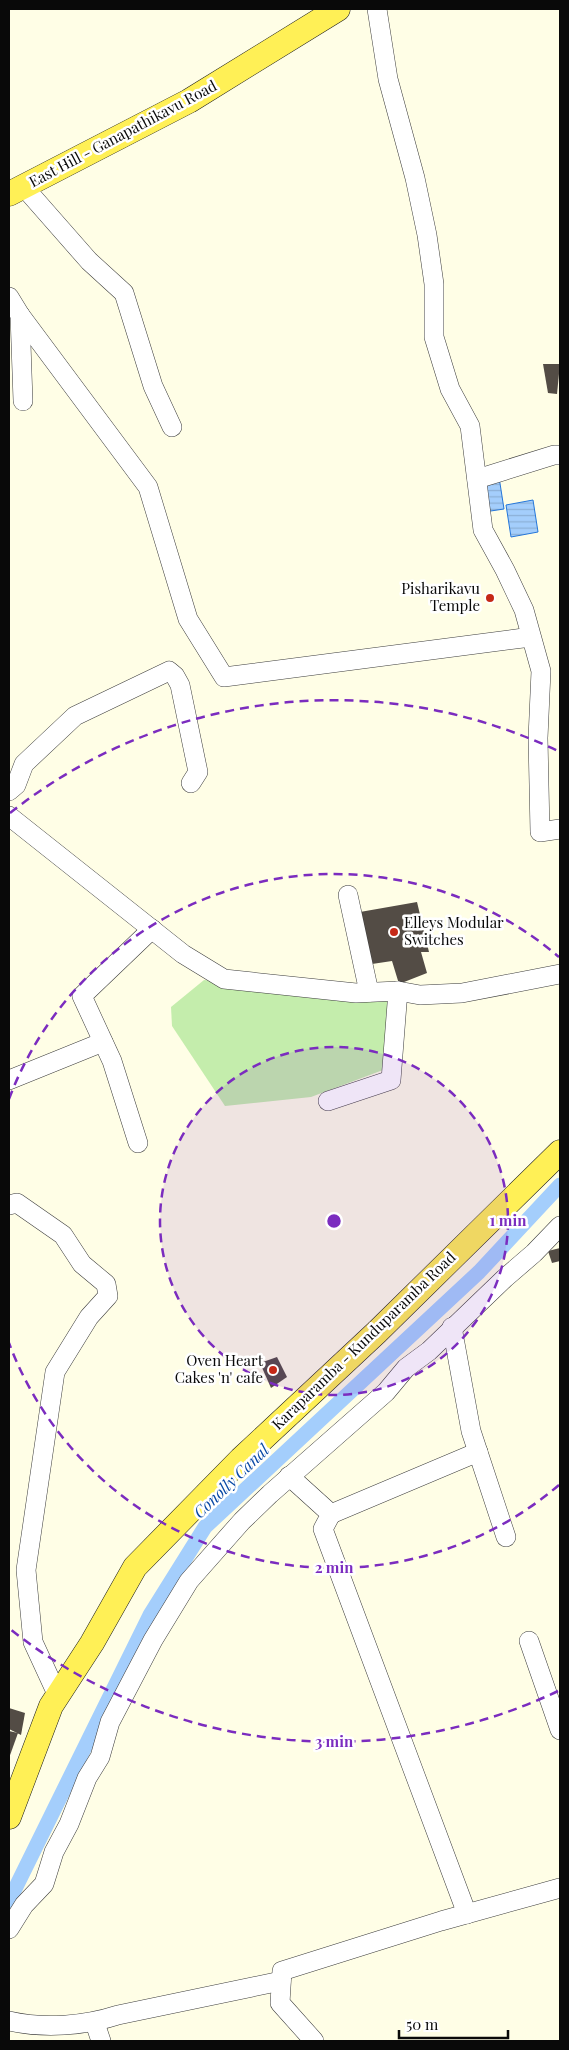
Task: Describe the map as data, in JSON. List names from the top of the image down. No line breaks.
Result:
{"streets":{"main road":["East Hill - Ganapathikavu Road","Karaparamba - Kunduparamba Road"]},"water":["Conolly Canal"],"places":["Pisharikavu Temple","Elleys Modular Switches","Oven Heart Cakes 'n' cafe"],"scale_bar":"50 m","rings":["1 min","2 min","3 min"]}
